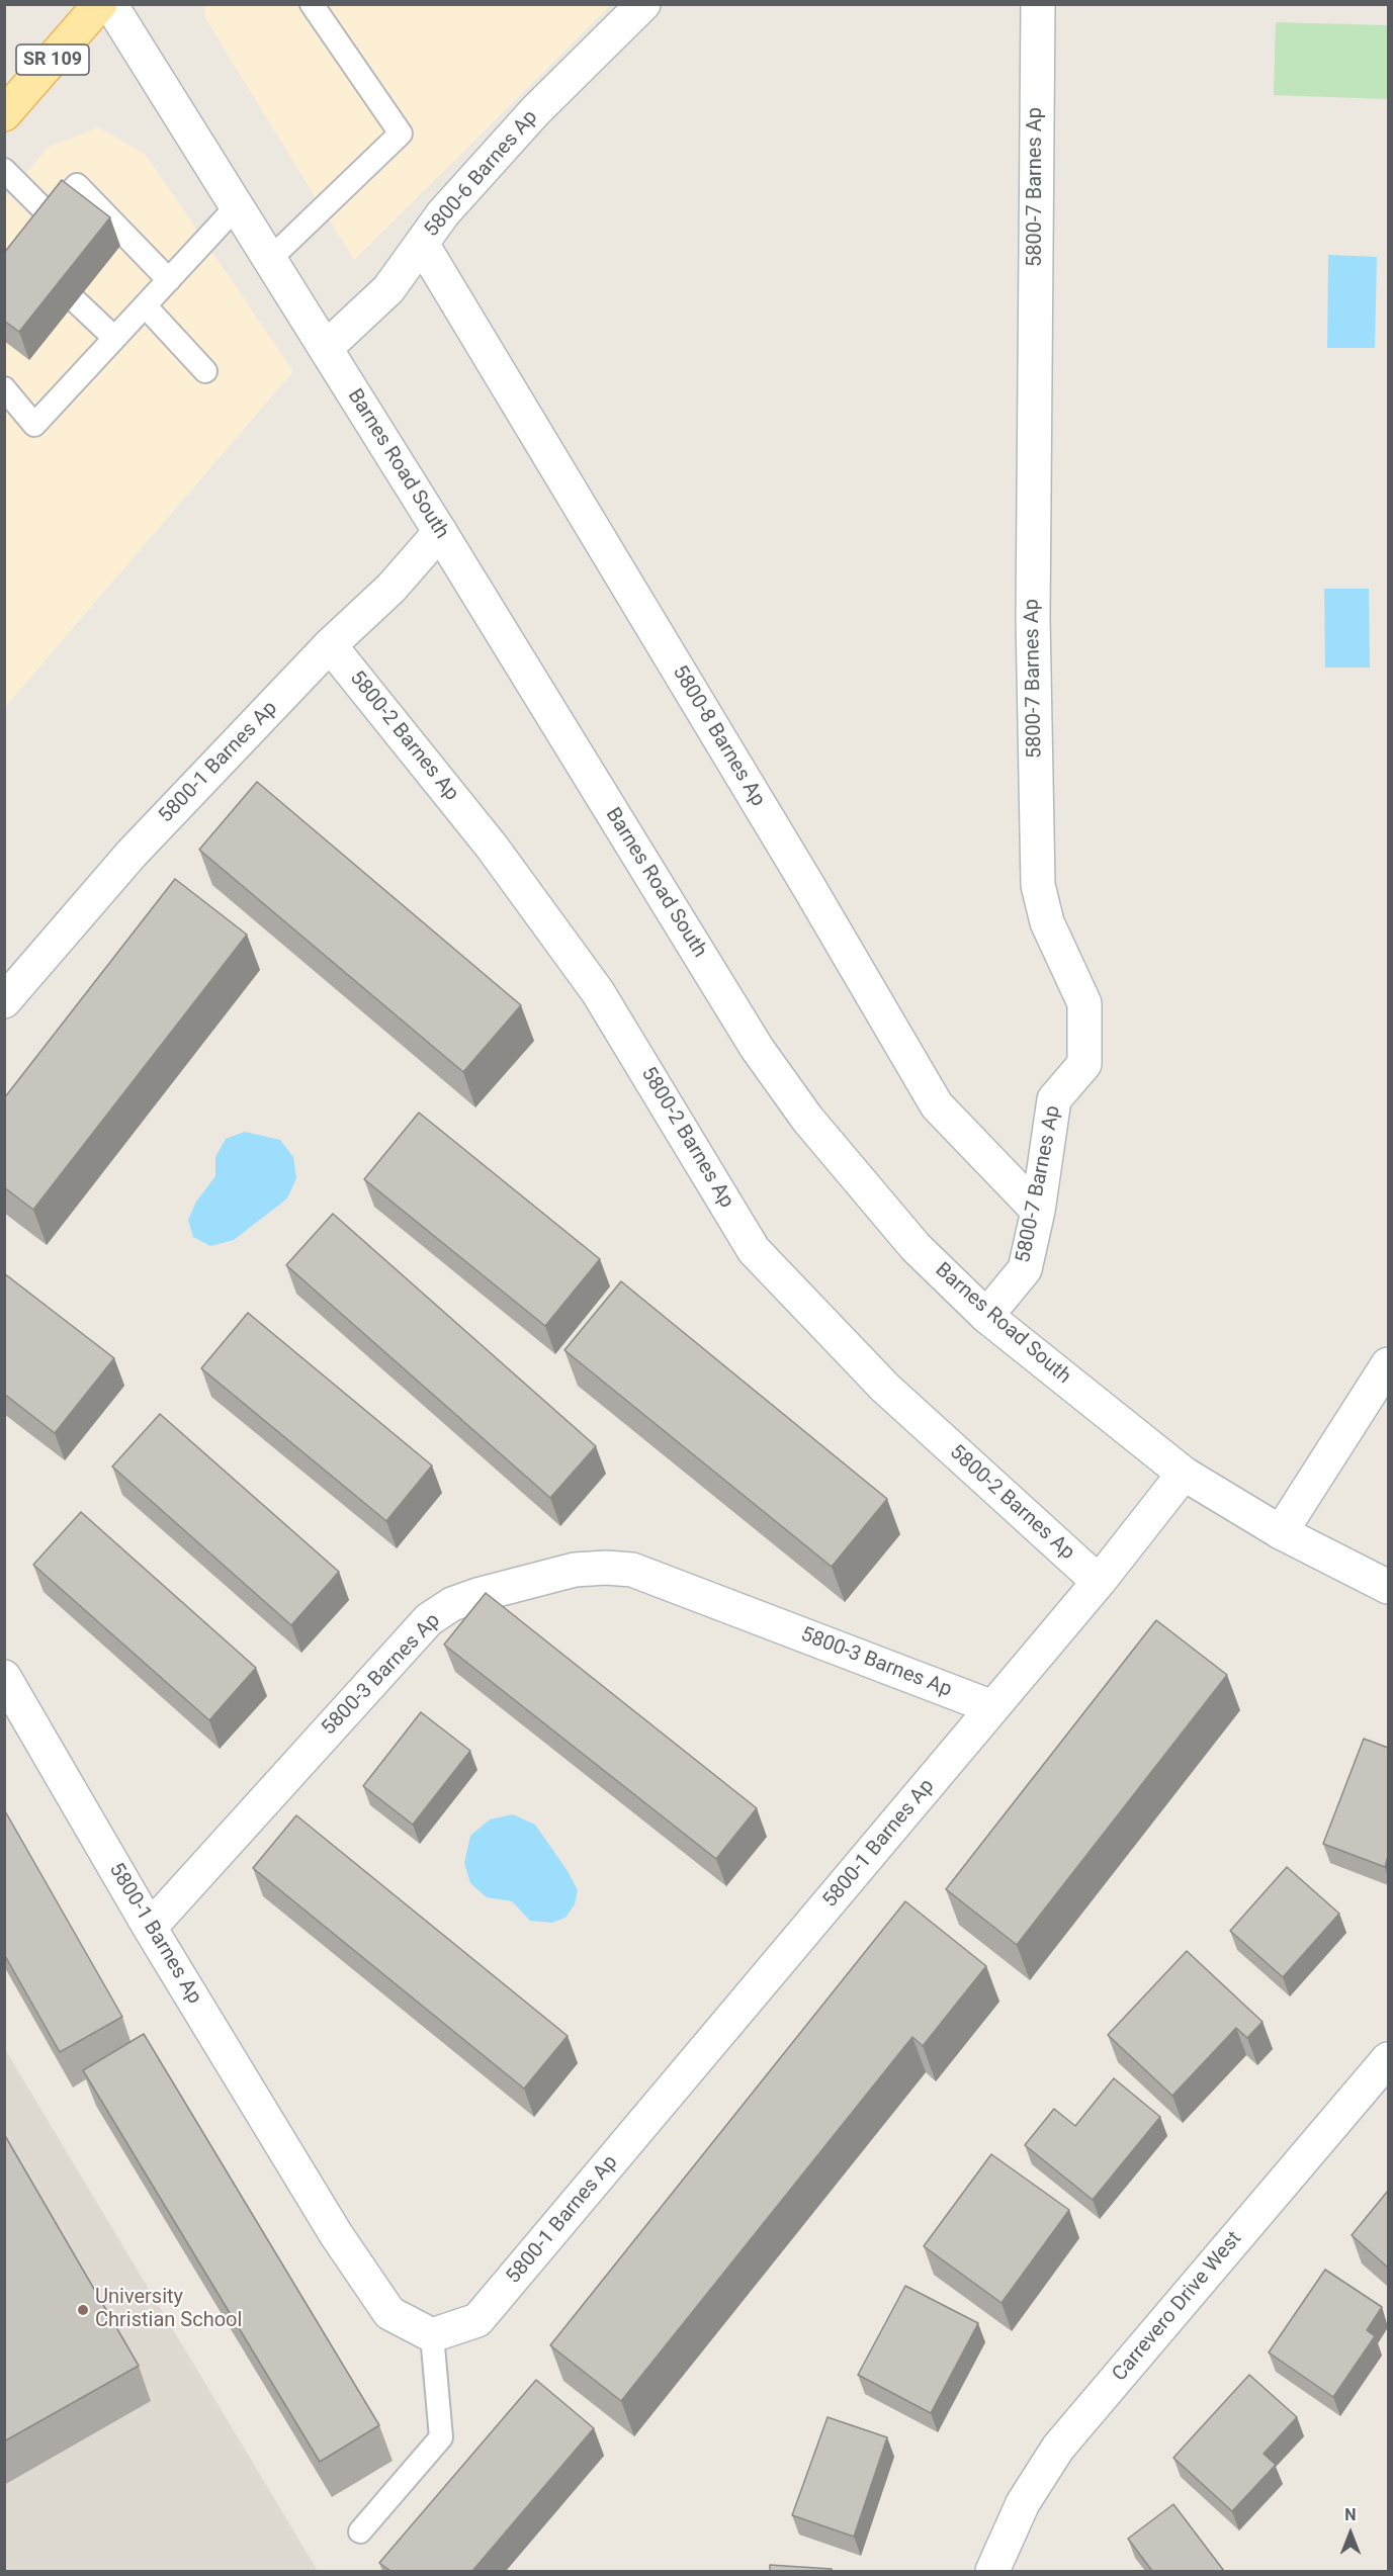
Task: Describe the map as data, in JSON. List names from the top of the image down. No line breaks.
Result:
{"streets":{"main road":["SR 109"],"street":["5800-6 Barnes Ap","5800-7 Barnes Ap","Barnes Road South","5800-2 Barnes Ap","5800-8 Barnes Ap","5800-1 Barnes Ap","5800-3 Barnes Ap","Carrevero Drive West"]},"crossings":[["5800-6 Barnes Ap","Barnes Road South"],["5800-6 Barnes Ap","5800-8 Barnes Ap"],["5800-7 Barnes Ap","Barnes Road South"],["5800-7 Barnes Ap","5800-8 Barnes Ap"],["Barnes Road South","5800-1 Barnes Ap"],["5800-2 Barnes Ap","5800-1 Barnes Ap"],["5800-1 Barnes Ap","5800-3 Barnes Ap"]],"places":["University Christian School"],"north":"top"}
